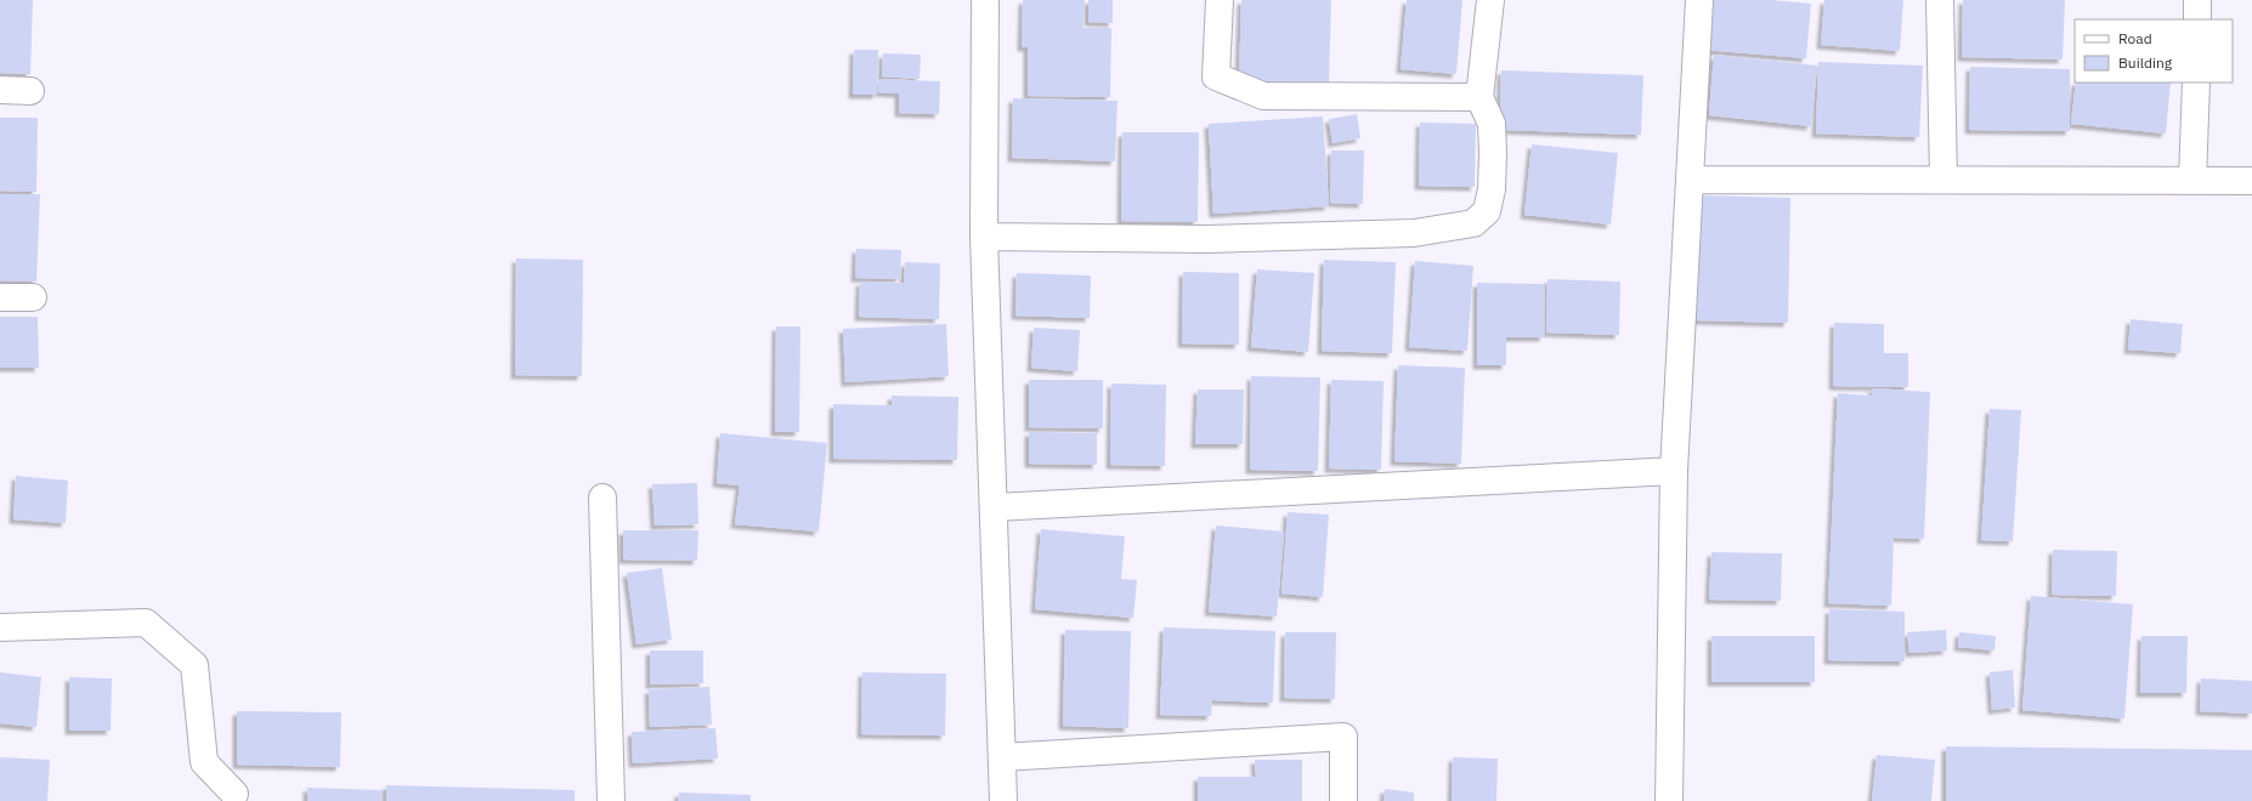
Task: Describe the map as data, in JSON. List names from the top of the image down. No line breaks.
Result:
{"legend":["Road","Building"]}
